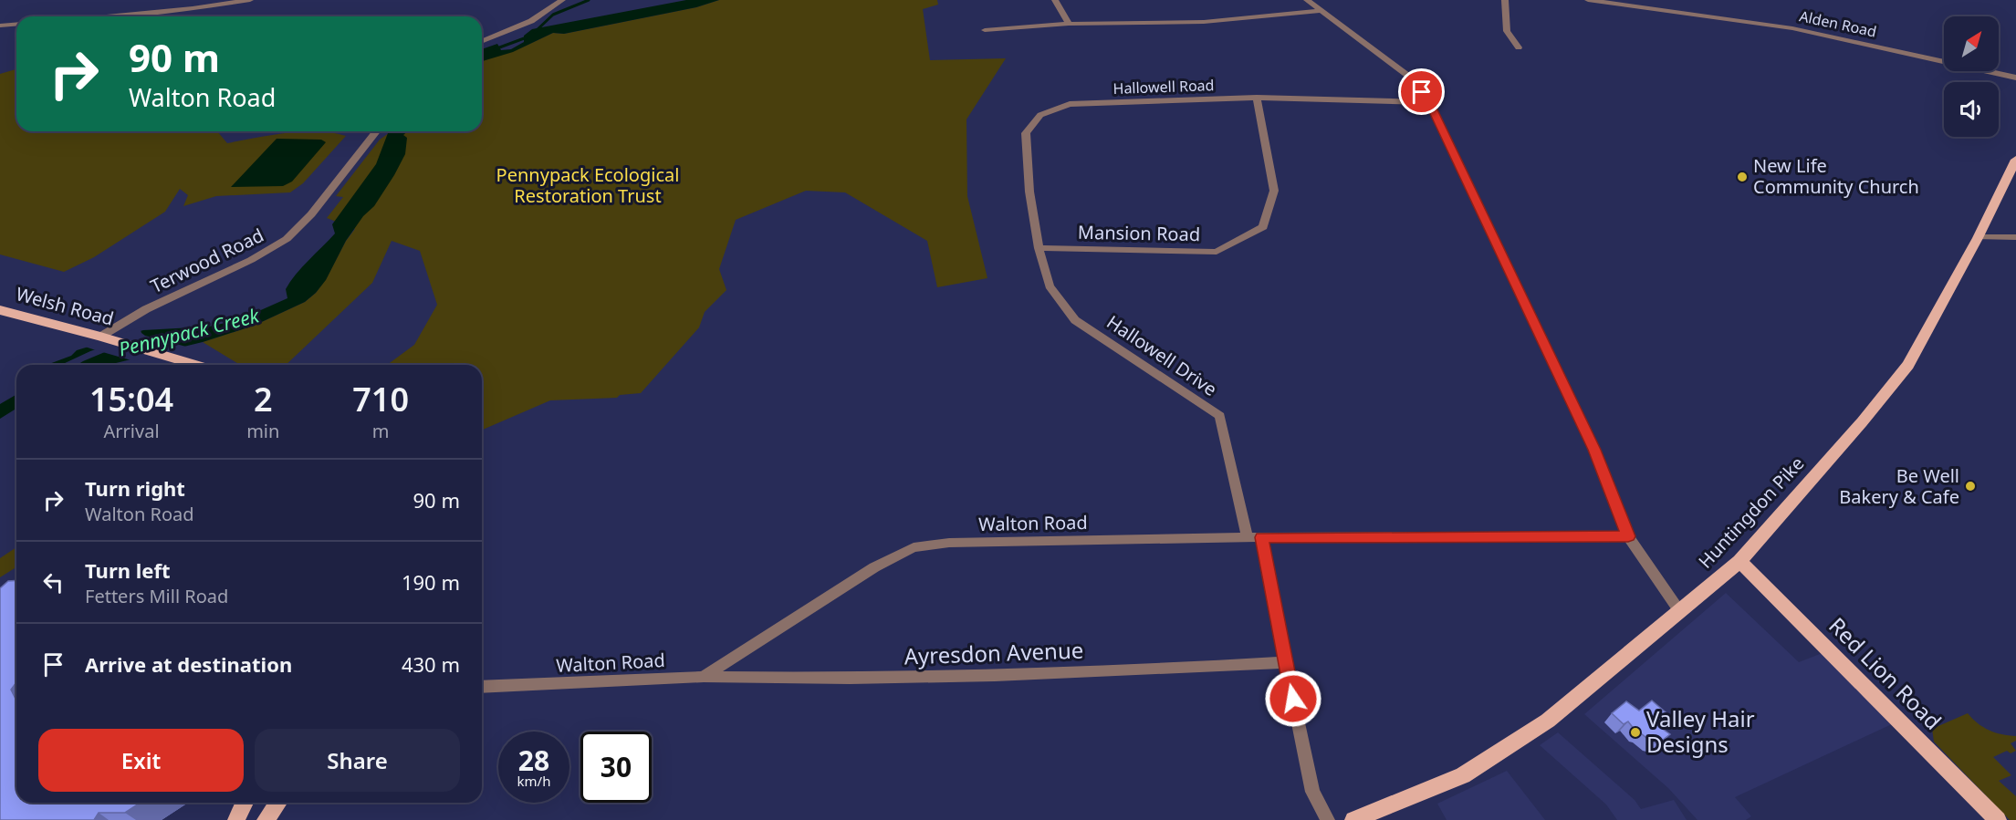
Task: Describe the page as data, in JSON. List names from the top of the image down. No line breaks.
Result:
{"streets":{"main road":["Welsh Road","Huntingdon Pike","Red Lion Road"],"street":["Alden Road","Hallowell Road","Mansion Road","Terwood Road","Hallowell Drive","Walton Road","Ayresdon Avenue"]},"crossings":[["Hallowell Road","Mansion Road"],["Hallowell Road","Hallowell Drive"],["Mansion Road","Hallowell Drive"],["Terwood Road","Welsh Road"],["Hallowell Drive","Walton Road"],["Huntingdon Pike","Red Lion Road"],["Walton Road","Ayresdon Avenue"]],"water":["Pennypack Creek"],"parks":["Pennypack Ecological Restoration Trust"],"places":["New Life Community Church","Be Well Bakery & Cafe","Valley Hair Designs"],"north":"top right","page":{"turn":["90 m","Walton Road"],"eta":["15:04","Arrival","2","min","710","m"],"list":[{"name":"Turn right","note":"Walton Road","value":"90 m"},{"name":"Turn left","note":"Fetters Mill Road","value":"190 m"},{"name":"Arrive at destination","value":"430 m"}],"buttons":["Exit","Share"],"speed":"28 km/h","limit":"30"}}
